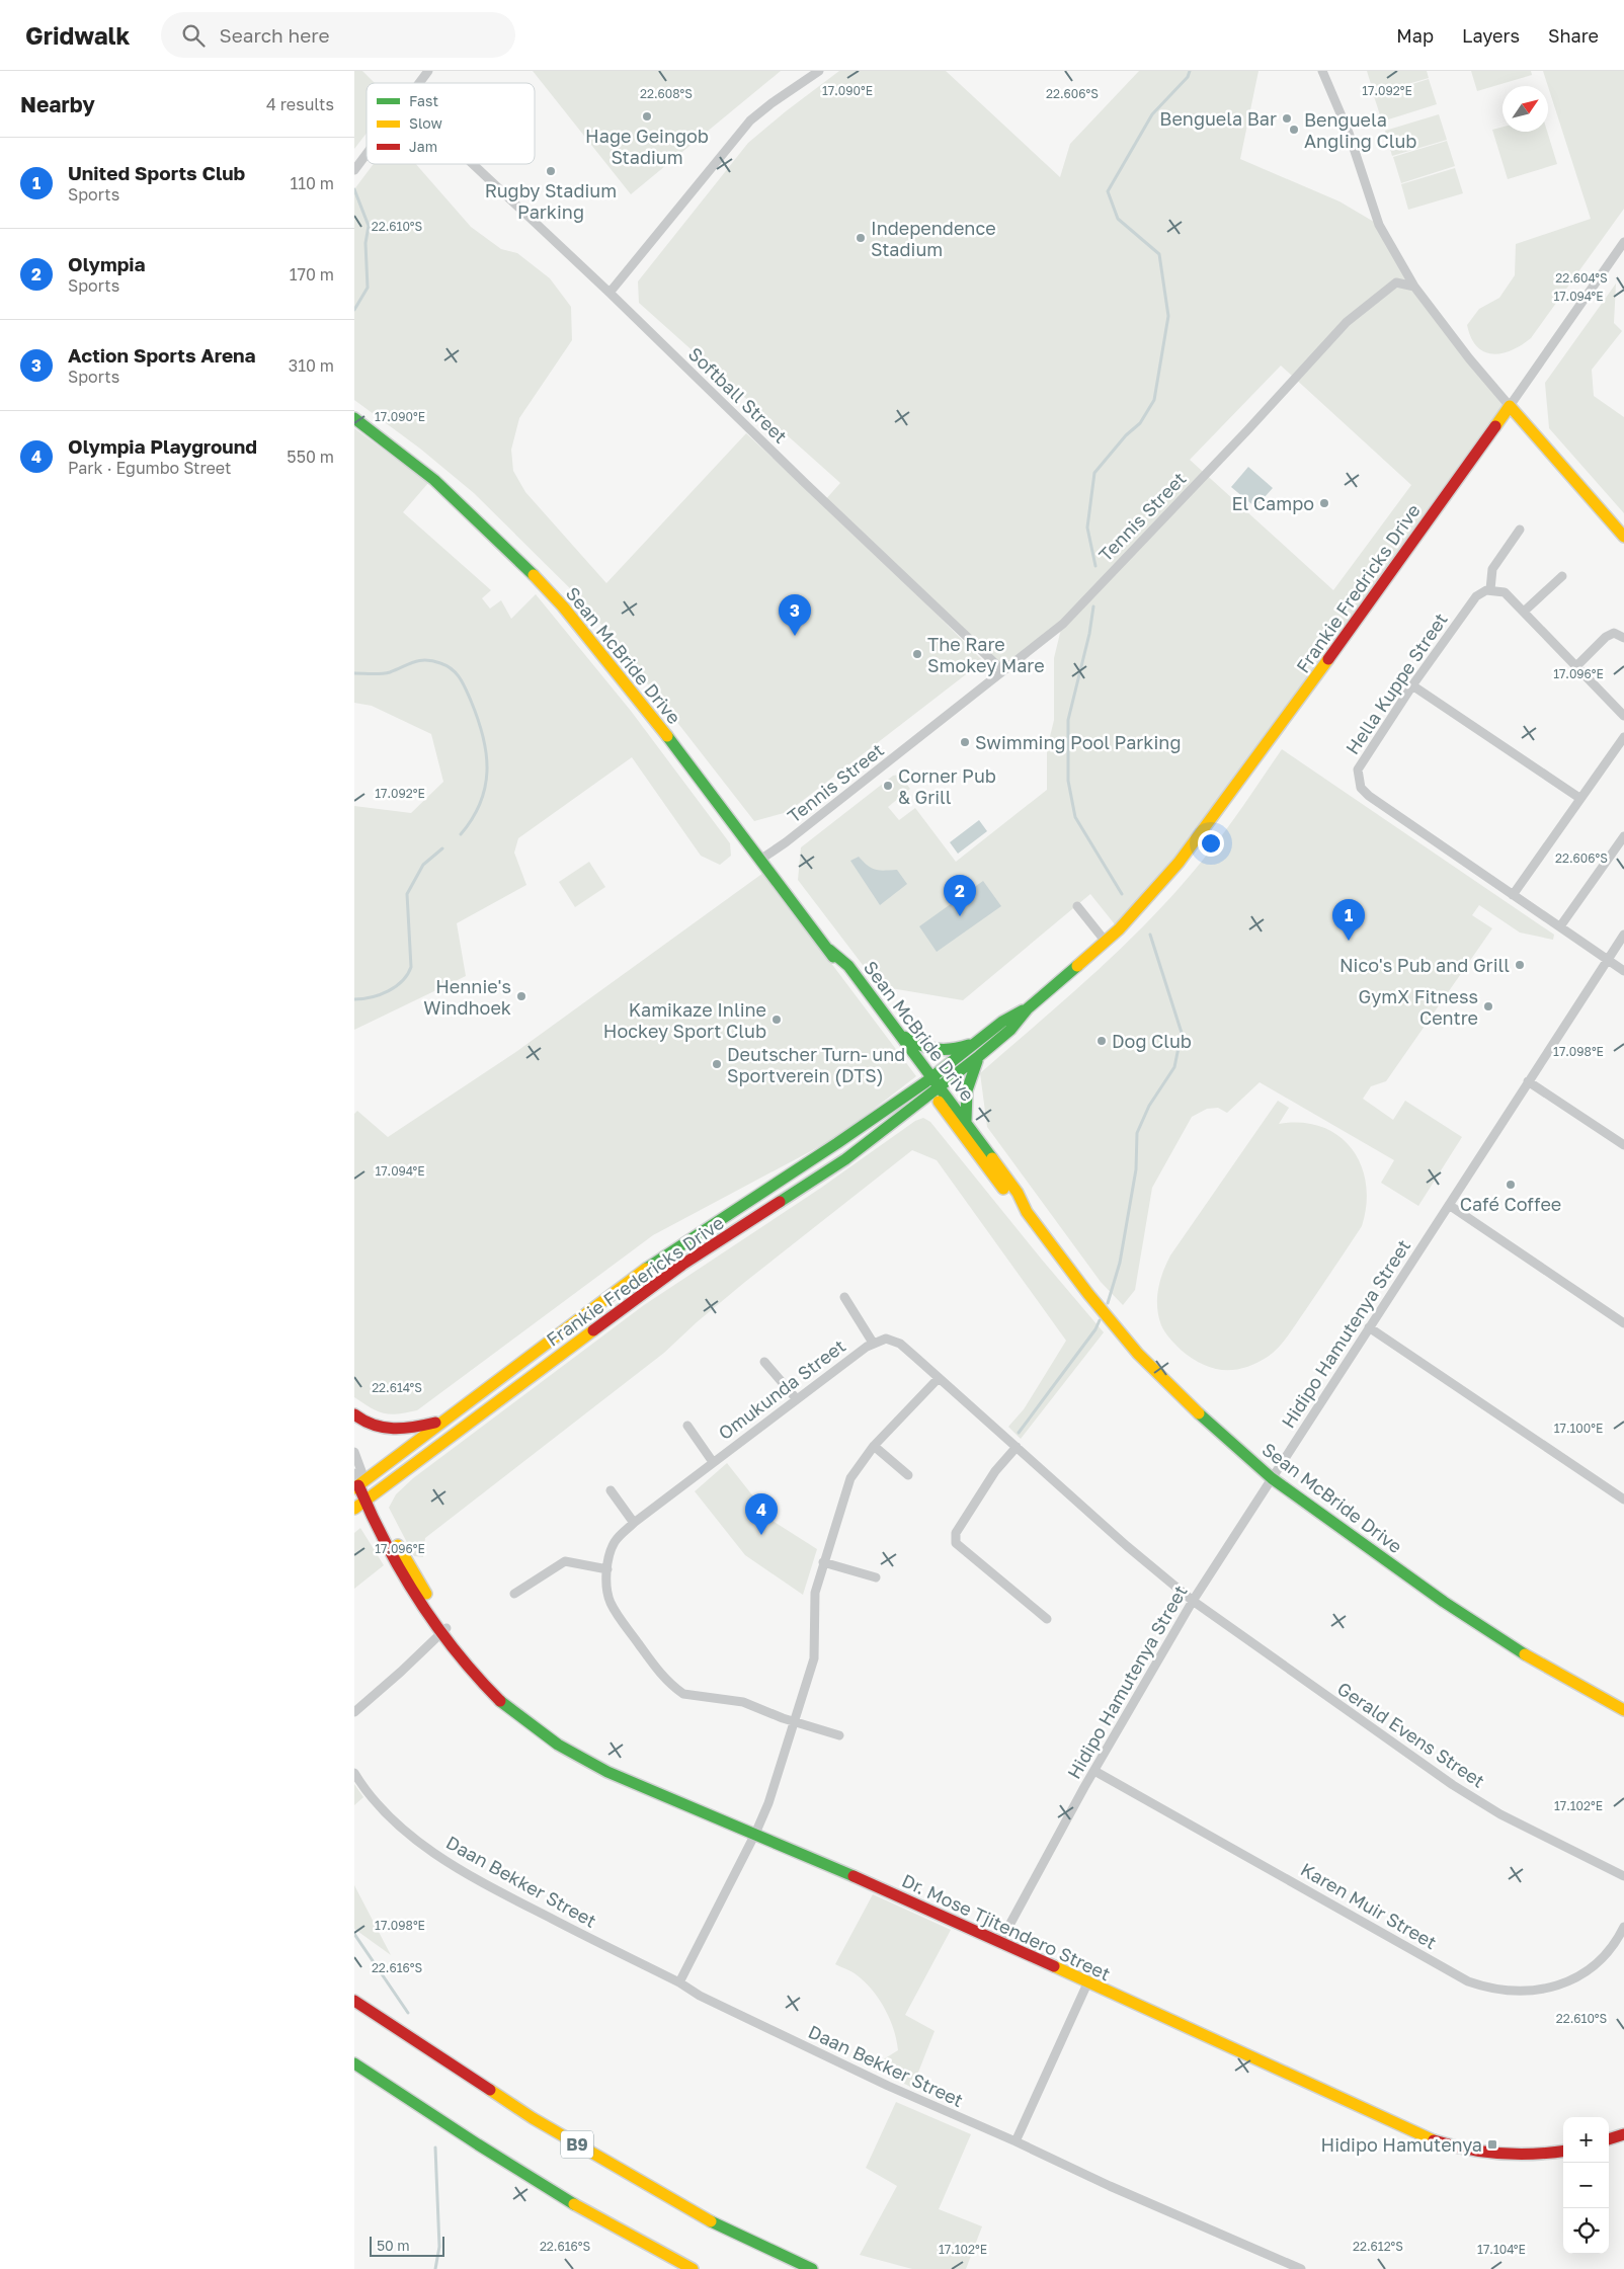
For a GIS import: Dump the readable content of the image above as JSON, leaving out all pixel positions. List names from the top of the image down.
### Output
{
  "streets": {
    "main road": [
      "Frankie Fredricks Drive",
      "Sean McBride Drive",
      "Frankie Fredericks Drive",
      "Dr. Mose Tjitendero Street",
      "B9"
    ],
    "street": [
      "Softball Street",
      "Tennis Street",
      "Hella Kuppe Street",
      "Hidipo Hamutenya Street",
      "Omukunda Street",
      "Gerald Evens Street",
      "Daan Bekker Street",
      "Karen Muir Street"
    ]
  },
  "crossings": [
    ["Softball Street", "Tennis Street"],
    ["Tennis Street", "Sean McBride Drive"],
    ["Frankie Fredricks Drive", "Sean McBride Drive"],
    ["Frankie Fredricks Drive", "Frankie Fredericks Drive"],
    ["Sean McBride Drive", "Frankie Fredericks Drive"],
    ["Sean McBride Drive", "Hidipo Hamutenya Street"],
    ["Hella Kuppe Street", "Hidipo Hamutenya Street"],
    ["Frankie Fredericks Drive", "Dr. Mose Tjitendero Street"],
    ["Hidipo Hamutenya Street", "Omukunda Street"],
    ["Hidipo Hamutenya Street", "Gerald Evens Street"],
    ["Hidipo Hamutenya Street", "Karen Muir Street"],
    ["Hidipo Hamutenya Street", "Dr. Mose Tjitendero Street"],
    ["Omukunda Street", "Gerald Evens Street"]
  ],
  "places": {
    "other": [
      "Hage Geingob Stadium",
      "Benguela Bar",
      "Benguela Angling Club",
      "Rugby Stadium Parking",
      "Independence Stadium",
      "El Campo",
      "The Rare Smokey Mare",
      "Swimming Pool Parking",
      "Corner Pub & Grill",
      "Nico's Pub and Grill",
      "Hennie's Windhoek",
      "GymX Fitness Centre",
      "Kamikaze Inline Hockey Sport Club",
      "Dog Club",
      "Deutscher Turn- und Sportverein (DTS)",
      "Café Coffee"
    ],
    "transit": ["Hidipo Hamutenya"]
  },
  "legend": ["Fast", "Slow", "Jam"],
  "scale_bar": "50 m",
  "north": "top right",
  "page": {
    "header": "Gridwalk",
    "search": "Search here",
    "nav": ["Map", "Layers", "Share"],
    "heading": ["Nearby", "4 results"],
    "list": [
      {
        "mark": "1",
        "name": "United Sports Club",
        "note": "Sports",
        "value": "110 m"
      },
      {
        "mark": "2",
        "name": "Olympia",
        "note": "Sports",
        "value": "170 m"
      },
      {
        "mark": "3",
        "name": "Action Sports Arena",
        "note": "Sports",
        "value": "310 m"
      },
      {
        "mark": "4",
        "name": "Olympia Playground",
        "note": "Park · Egumbo Street",
        "value": "550 m"
      }
    ],
    "pins": [
      "3",
      "2",
      "1",
      "4"
    ],
    "map_buttons": ["+", "−"],
    "scale": "50 m"
  },
  "coordinates": [
    "17.090°E",
    "17.092°E",
    "22.608°S",
    "22.606°S",
    "22.610°S",
    "22.604°S",
    "17.094°E",
    "17.096°E",
    "17.098°E",
    "22.614°S",
    "17.100°E",
    "17.102°E",
    "22.616°S",
    "22.612°S",
    "17.104°E"
  ]
}
